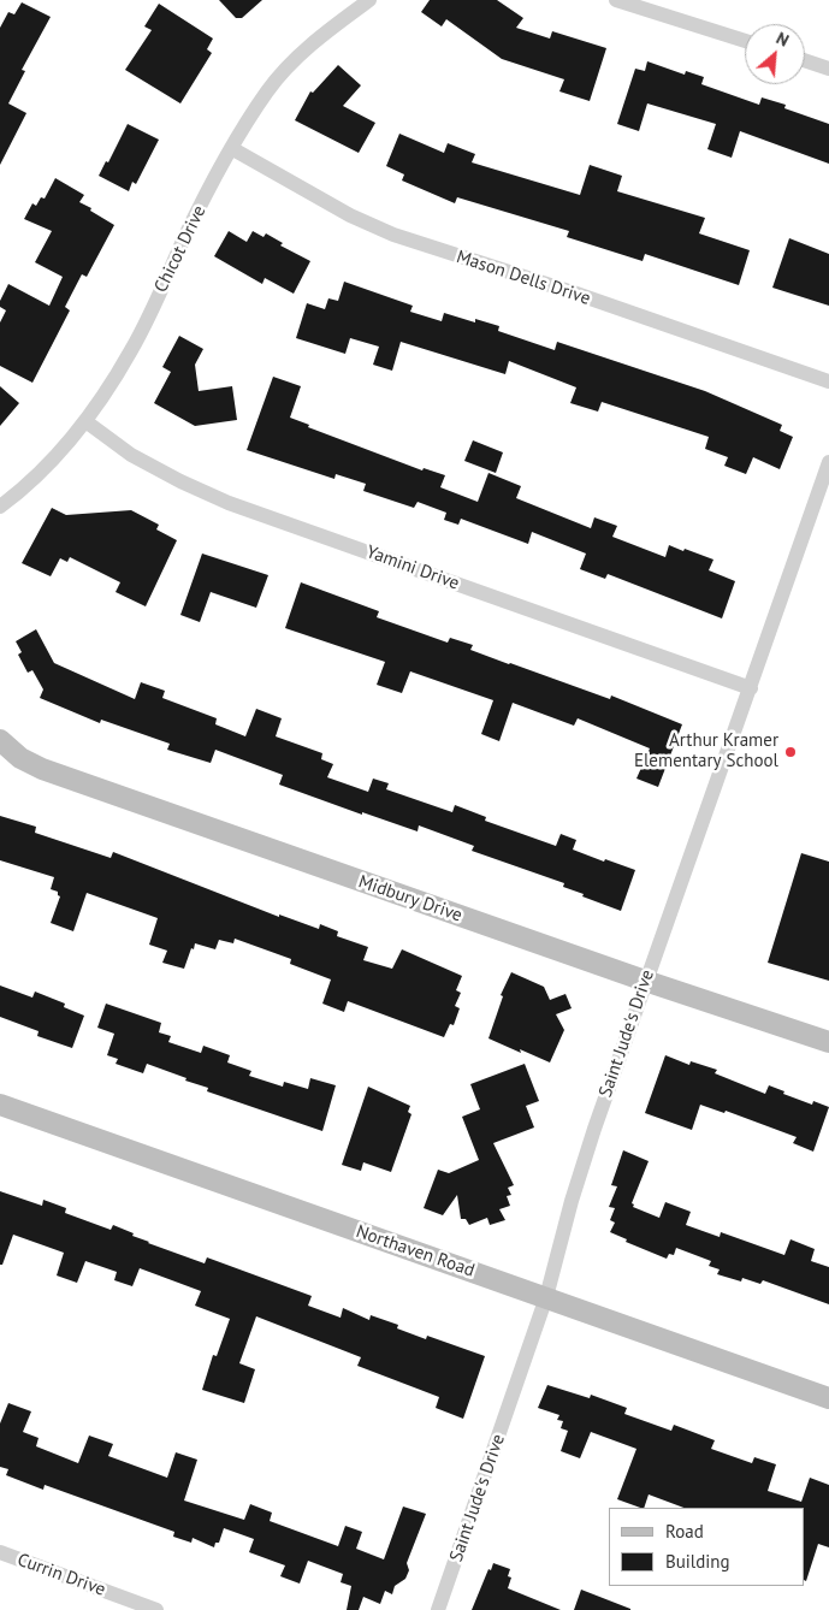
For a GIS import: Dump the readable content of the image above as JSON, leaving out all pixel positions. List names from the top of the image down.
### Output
{
  "streets": {
    "street": [
      "Chicot Drive",
      "Mason Dells Drive",
      "Yamini Drive",
      "Midbury Drive",
      "Saint Jude's Drive",
      "Northaven Road",
      "Currin Drive"
    ]
  },
  "crossings": [
    ["Chicot Drive", "Mason Dells Drive"],
    ["Chicot Drive", "Yamini Drive"],
    ["Yamini Drive", "Saint Jude's Drive"],
    ["Midbury Drive", "Saint Jude's Drive"],
    ["Saint Jude's Drive", "Northaven Road"]
  ],
  "places": ["Arthur Kramer Elementary School"],
  "legend": ["Road", "Building"],
  "north": "top right"
}
